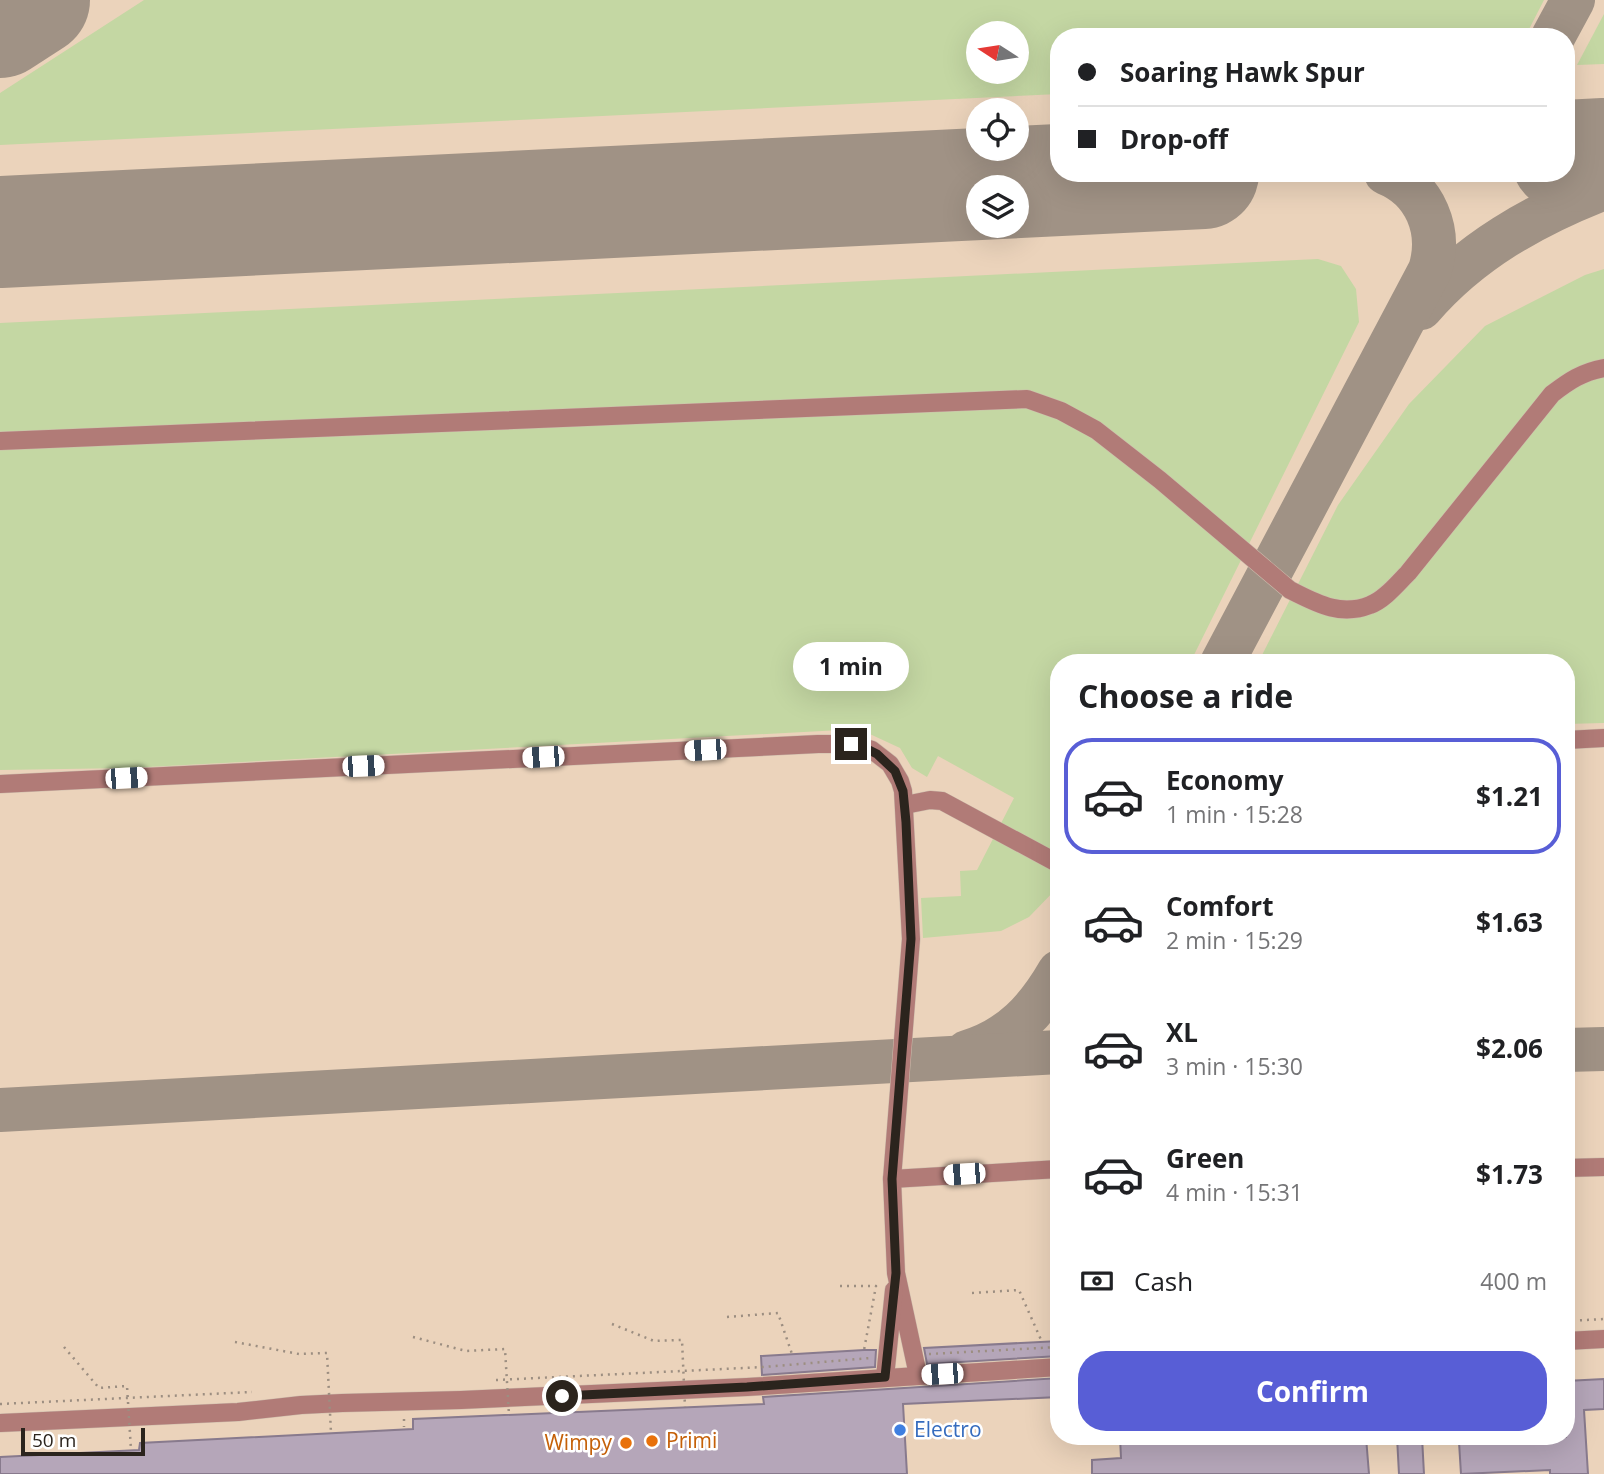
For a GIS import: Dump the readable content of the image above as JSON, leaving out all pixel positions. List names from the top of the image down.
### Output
{
  "places": ["Electro", "Primi", "Wimpy"],
  "scale_bar": "50 m",
  "north": "left",
  "page": {
    "banner": ["Soaring Hawk Spur", "Drop-off"],
    "bubble": "1 min",
    "heading": "Choose a ride",
    "list": [
      {
        "name": "Economy",
        "note": "1 min · 15:28",
        "value": "$1.21"
      },
      {
        "name": "Comfort",
        "note": "2 min · 15:29",
        "value": "$1.63"
      },
      {
        "name": "XL",
        "note": "3 min · 15:30",
        "value": "$2.06"
      },
      {
        "name": "Green",
        "note": "4 min · 15:31",
        "value": "$1.73"
      }
    ],
    "pay": ["Cash", "400 m"],
    "buttons": "Confirm",
    "scale": "50 m"
  }
}
